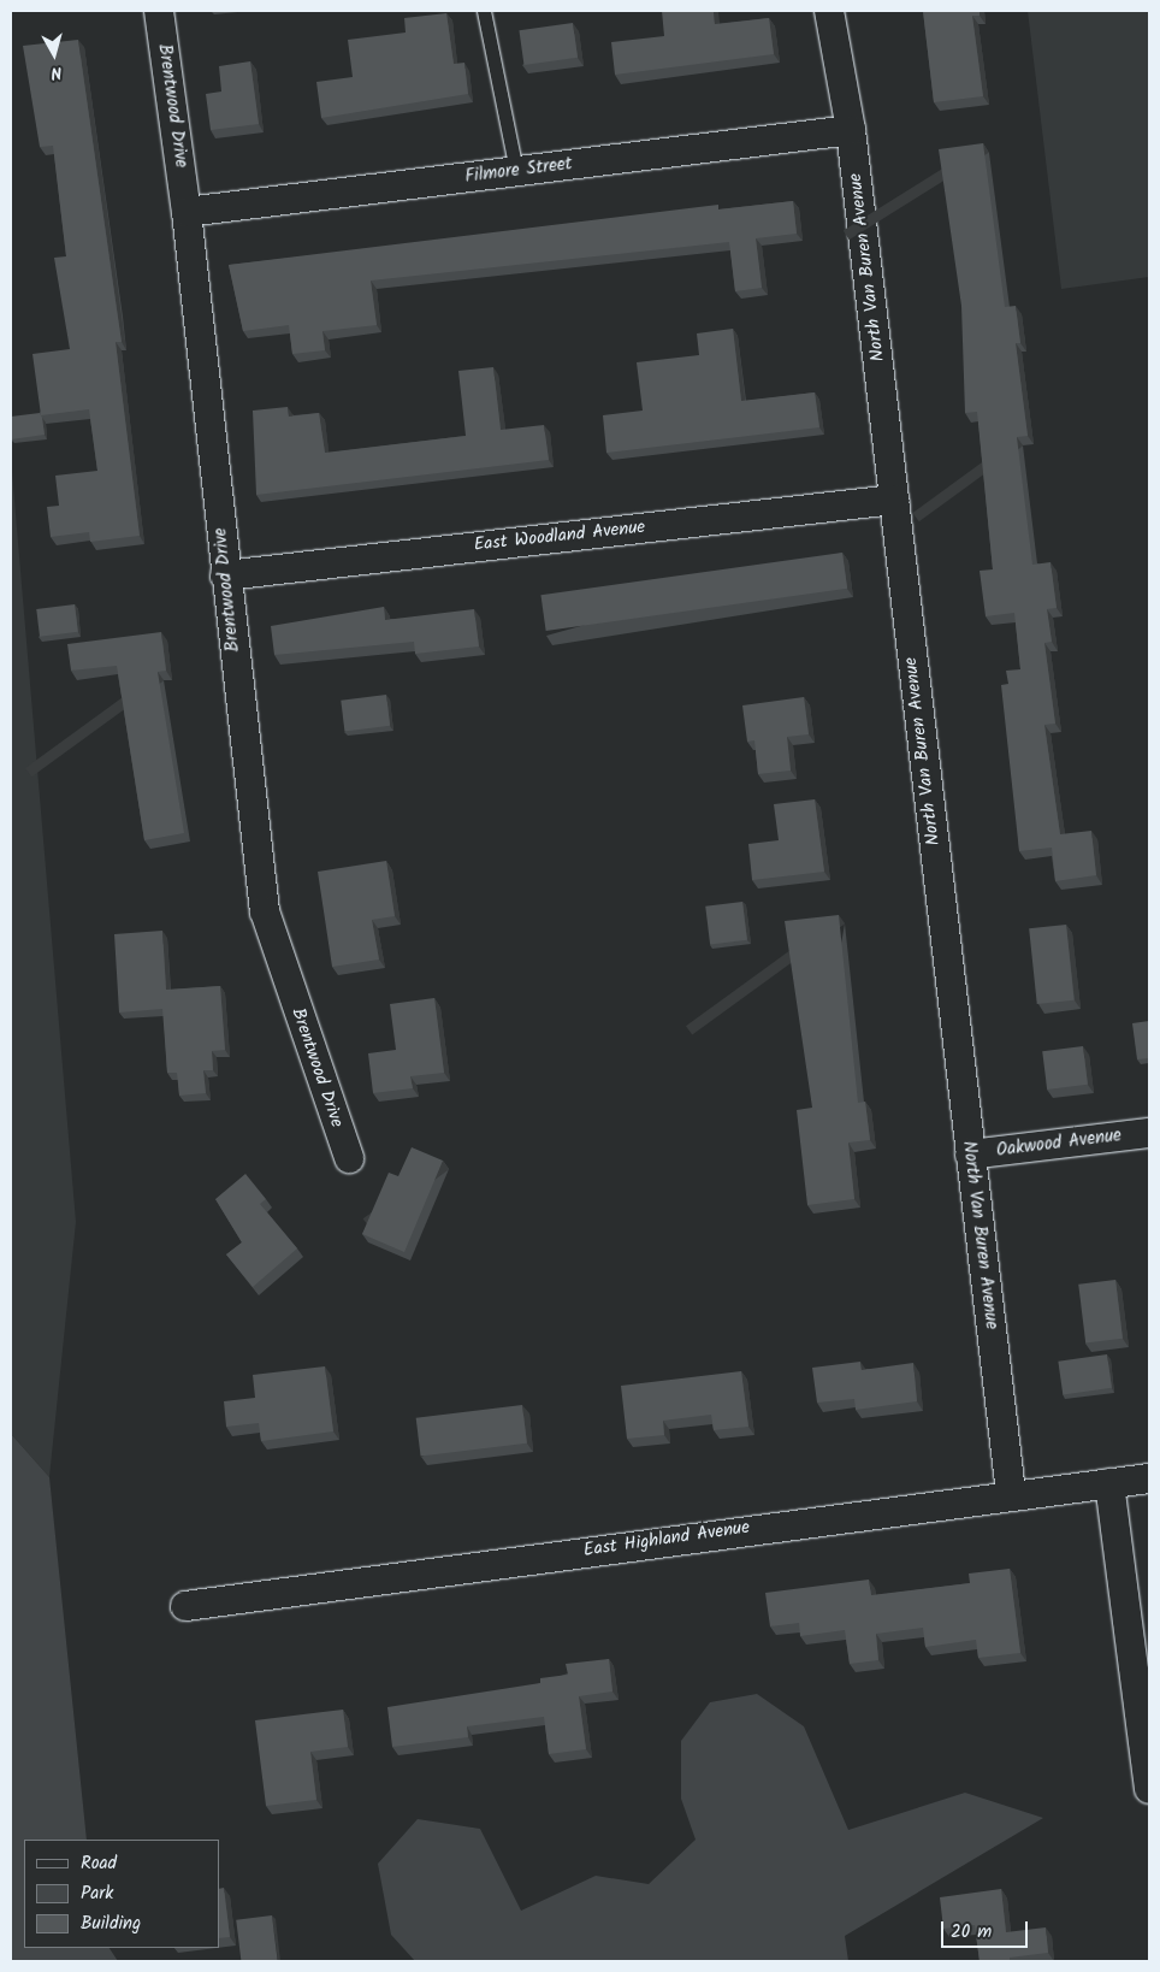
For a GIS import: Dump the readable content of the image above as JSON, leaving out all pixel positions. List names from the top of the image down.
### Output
{
  "streets": {
    "street": [
      "Brentwood Drive",
      "Filmore Street",
      "North Van Buren Avenue",
      "East Woodland Avenue",
      "Oakwood Avenue",
      "East Highland Avenue"
    ]
  },
  "crossings": [
    ["Brentwood Drive", "Filmore Street"],
    ["Brentwood Drive", "East Woodland Avenue"],
    ["Filmore Street", "North Van Buren Avenue"],
    ["North Van Buren Avenue", "East Woodland Avenue"],
    ["North Van Buren Avenue", "Oakwood Avenue"],
    ["North Van Buren Avenue", "East Highland Avenue"]
  ],
  "legend": ["Road", "Park", "Building"],
  "scale_bar": "20 m",
  "north": "bottom"
}
